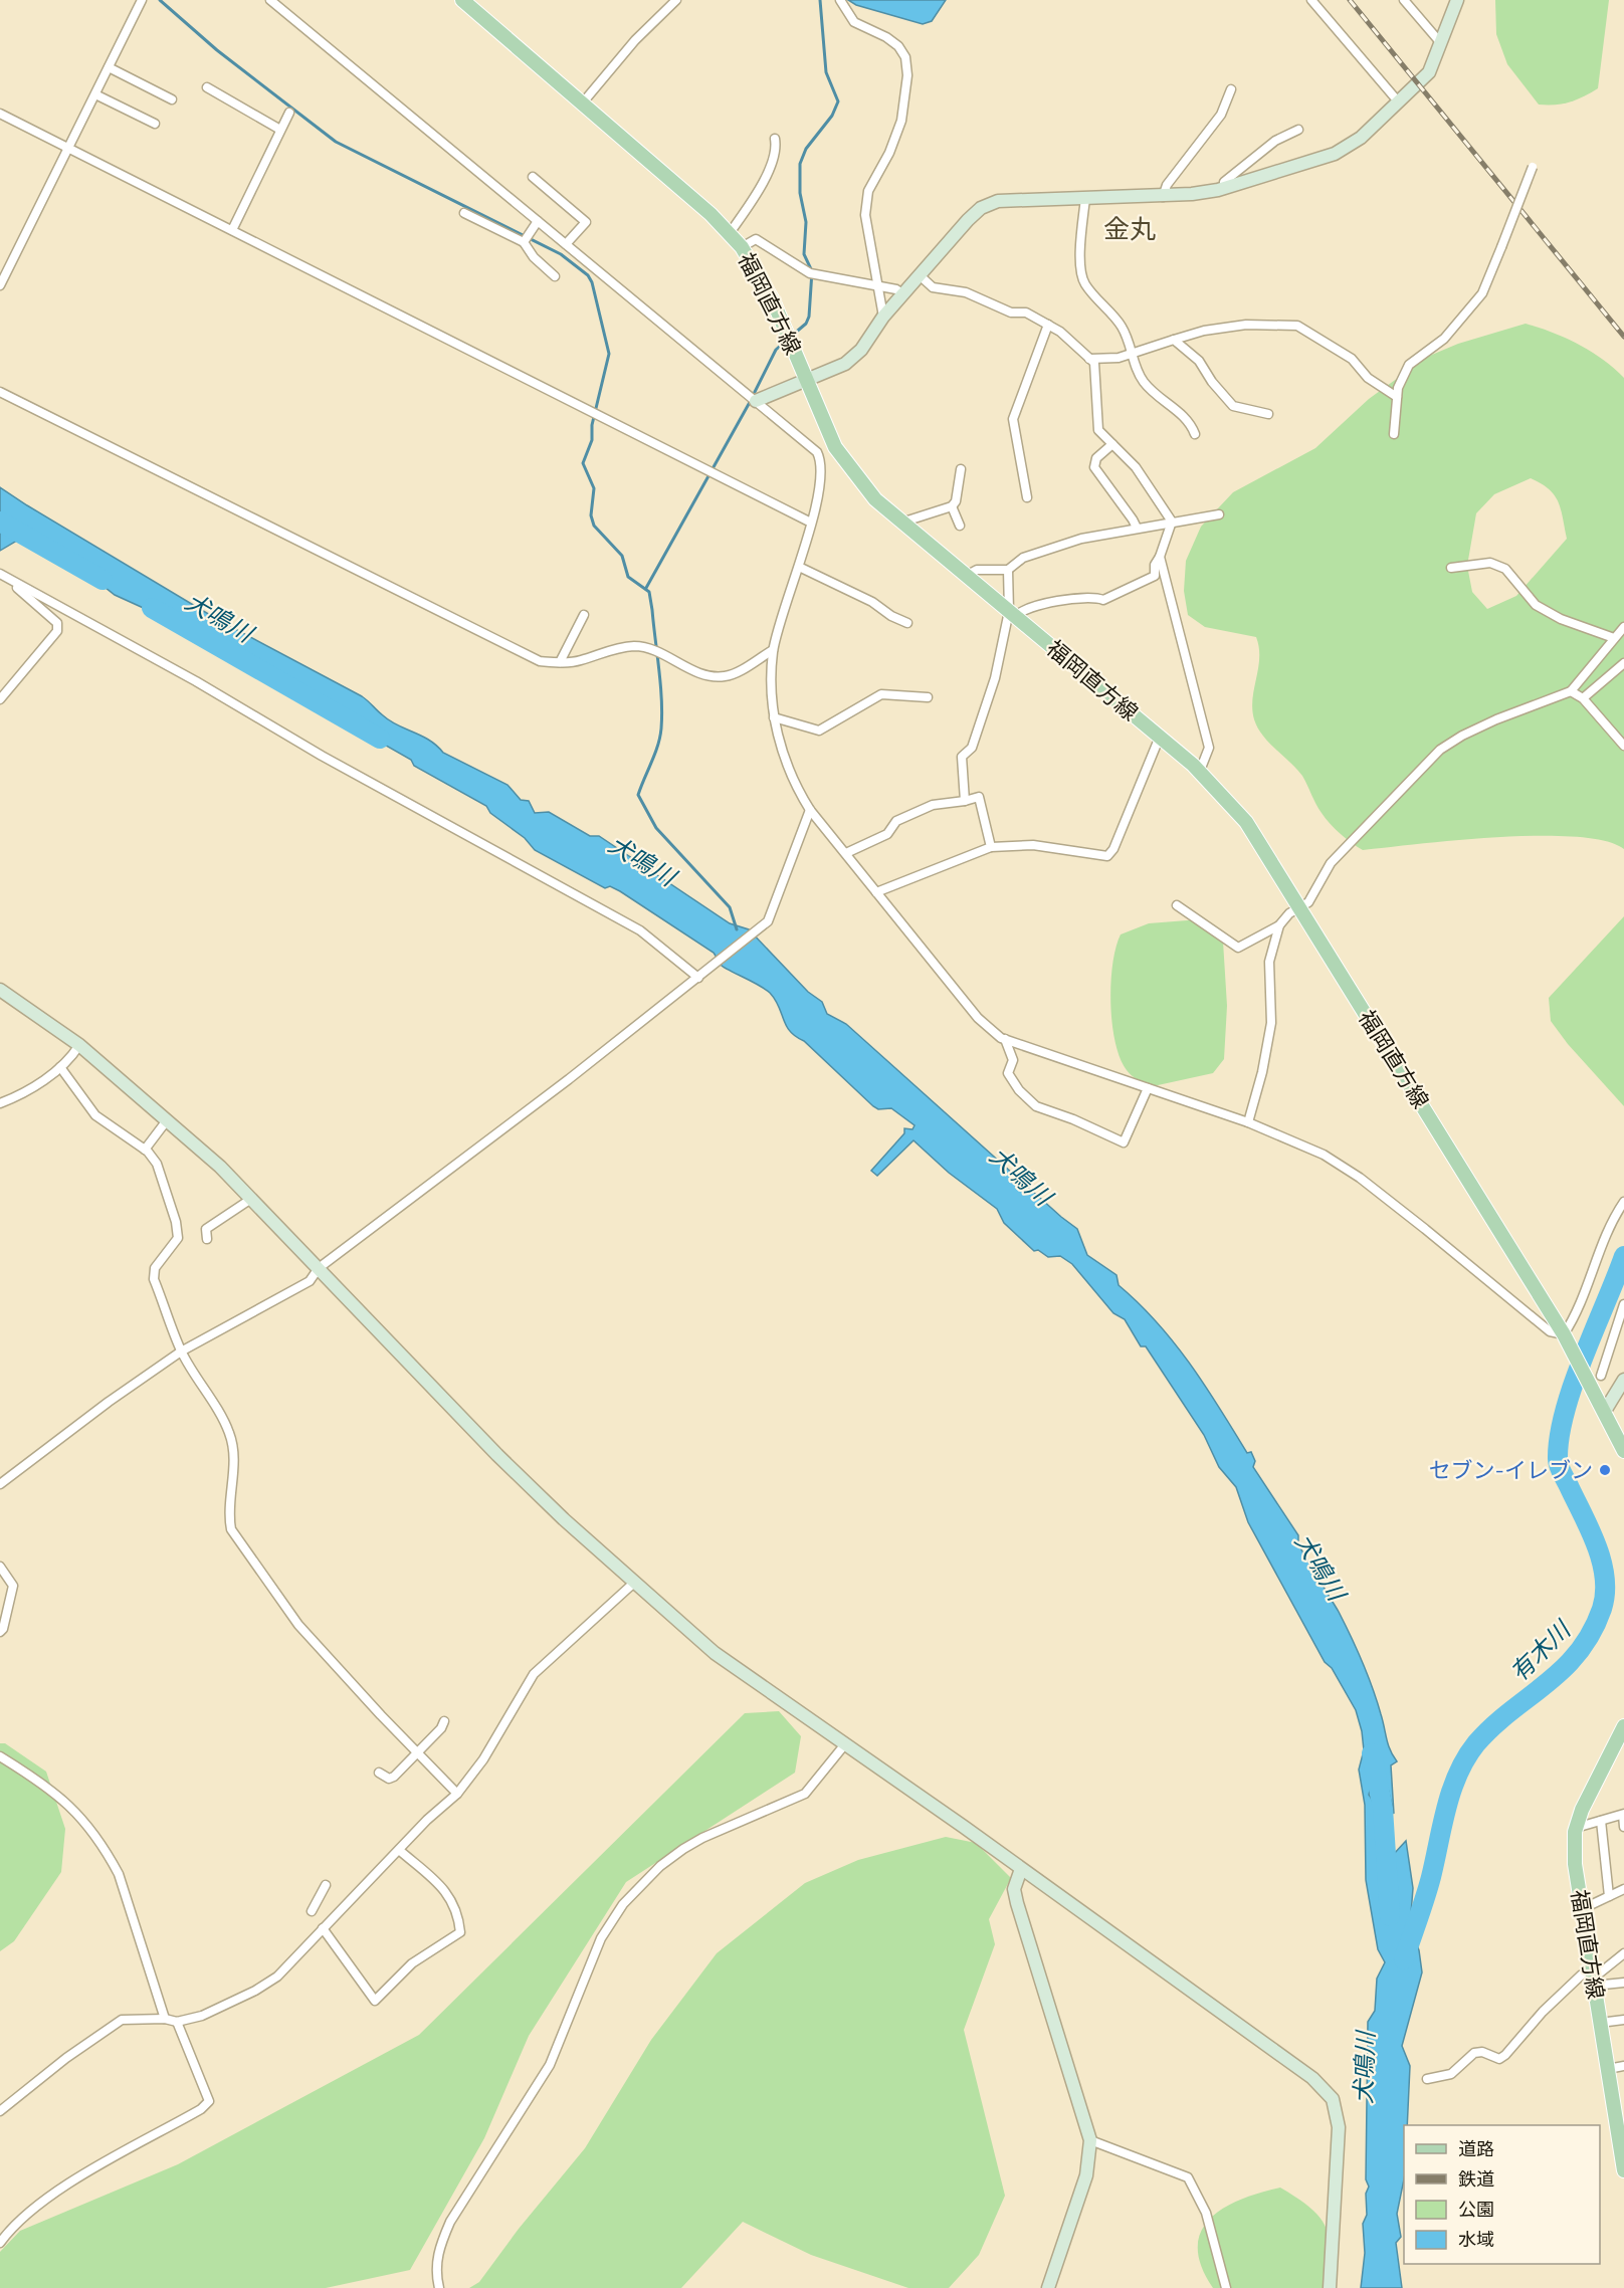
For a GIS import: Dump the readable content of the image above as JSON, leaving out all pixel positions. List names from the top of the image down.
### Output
{
  "streets": {
    "main road": ["福岡直方線"]
  },
  "districts": ["金丸"],
  "water": ["犬鳴川", "有木川"],
  "places": ["セブン-イレブン"],
  "legend": [
    "道路",
    "鉄道",
    "公園",
    "水域"
  ]
}
